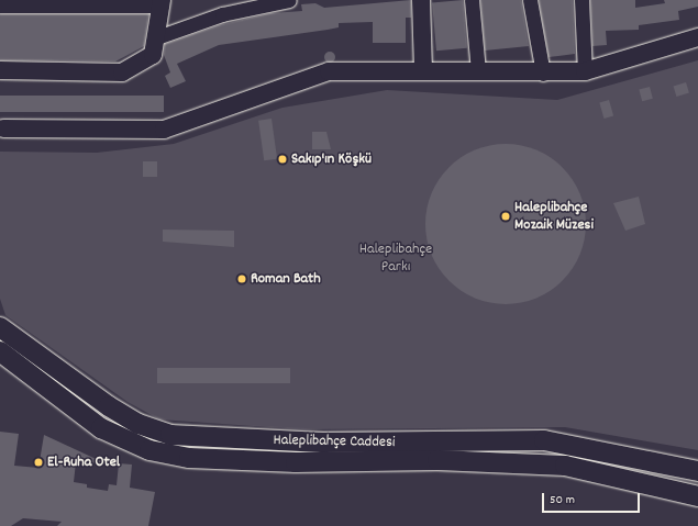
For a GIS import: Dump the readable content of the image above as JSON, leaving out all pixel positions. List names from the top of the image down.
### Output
{
  "streets": {
    "main road": ["Haleplibahçe Caddesi"]
  },
  "parks": ["Haleplibahçe Parkı"],
  "places": [
    "Sakıp'ın Köşkü",
    "Haleplibahçe Mozaik Müzesi",
    "Roman Bath",
    "El-Ruha Otel"
  ],
  "scale_bar": "50 m"
}
